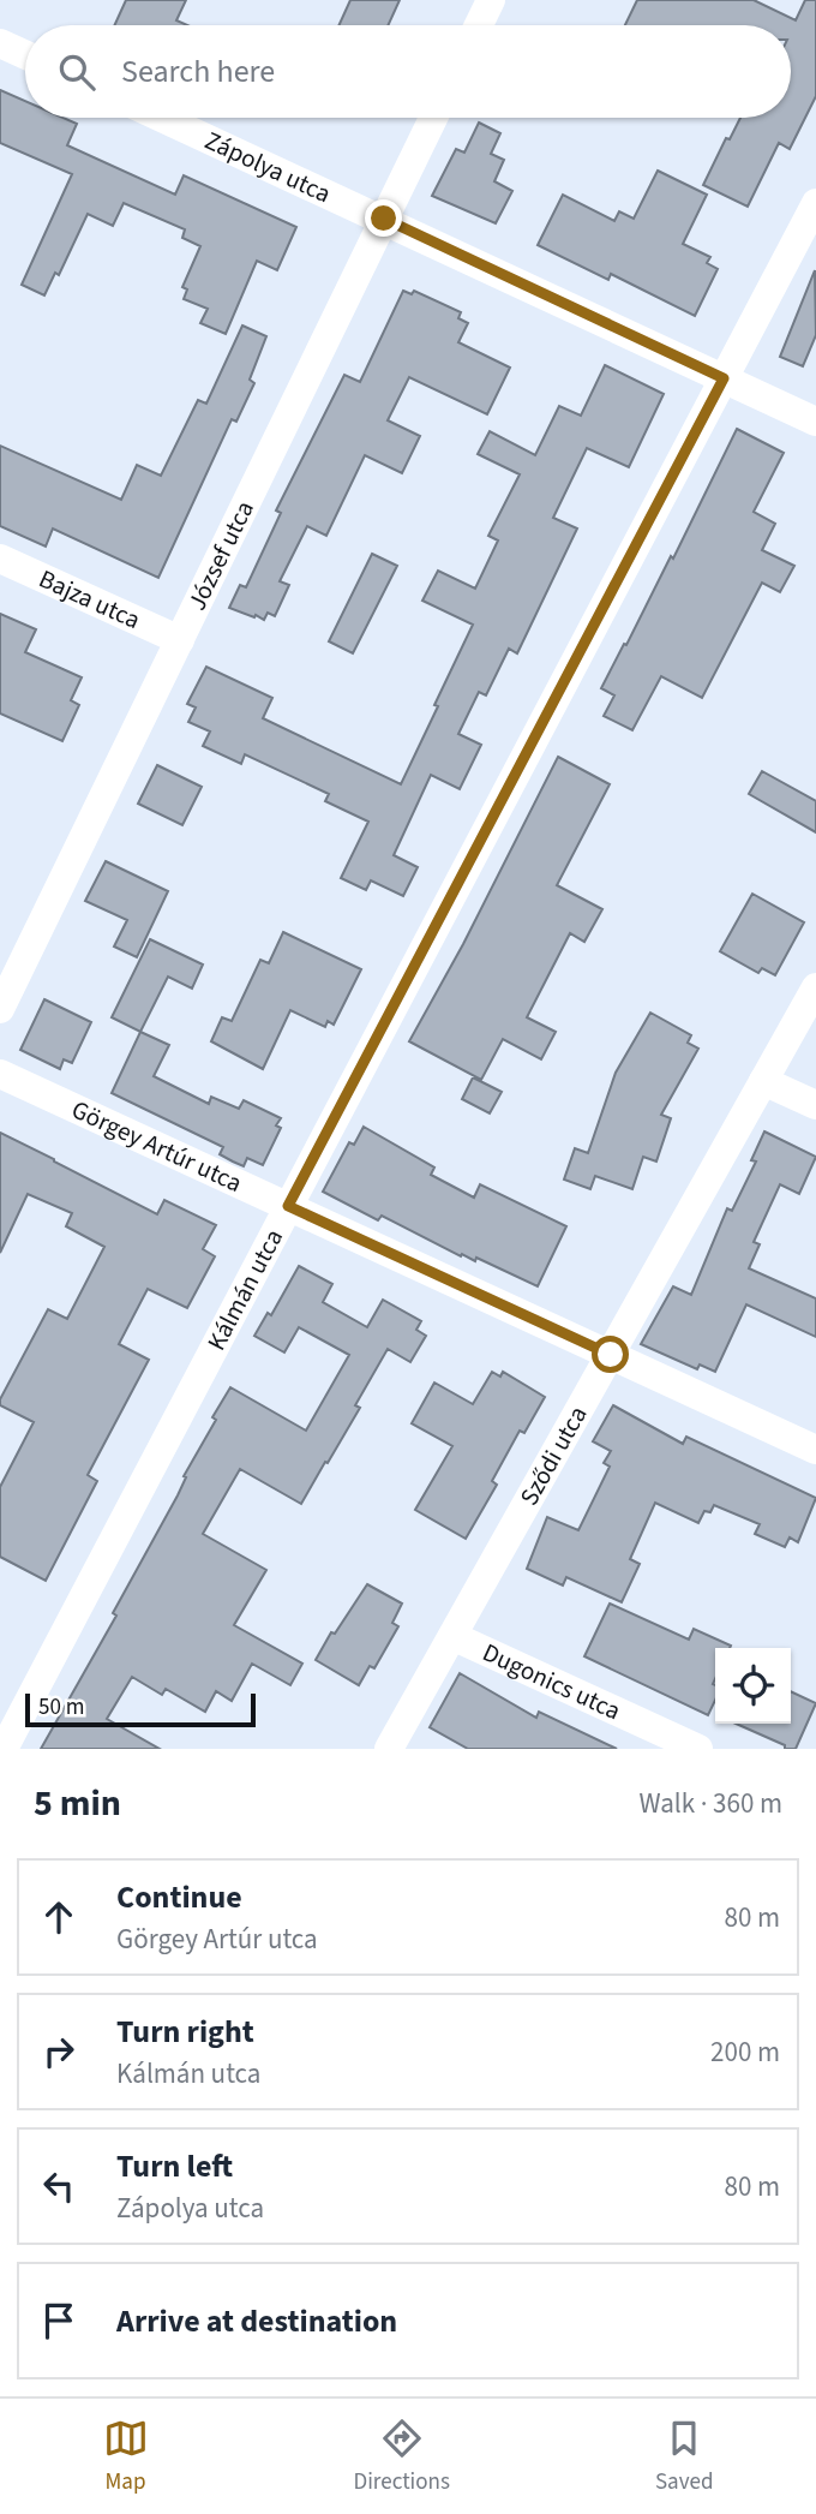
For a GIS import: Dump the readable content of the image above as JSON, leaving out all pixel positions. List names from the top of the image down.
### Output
{
  "streets": {
    "street": [
      "Zápolya utca",
      "József utca",
      "Bajza utca",
      "Görgey Artúr utca",
      "Kálmán utca",
      "Sződi utca",
      "Dugonics utca"
    ]
  },
  "crossings": [
    ["Zápolya utca", "József utca"],
    ["Zápolya utca", "Kálmán utca"],
    ["József utca", "Bajza utca"],
    ["Görgey Artúr utca", "Kálmán utca"],
    ["Görgey Artúr utca", "Sződi utca"],
    ["Sződi utca", "Dugonics utca"]
  ],
  "scale_bar": "50 m",
  "page": {
    "search": "Search here",
    "scale": "50 m",
    "heading": ["5 min", "Walk · 360 m"],
    "list": [
      ["Continue", "Görgey Artúr utca", "80 m"],
      ["Turn right", "Kálmán utca", "200 m"],
      ["Turn left", "Zápolya utca", "80 m"],
      "Arrive at destination"
    ],
    "nav": ["Map", "Directions", "Saved"]
  }
}
